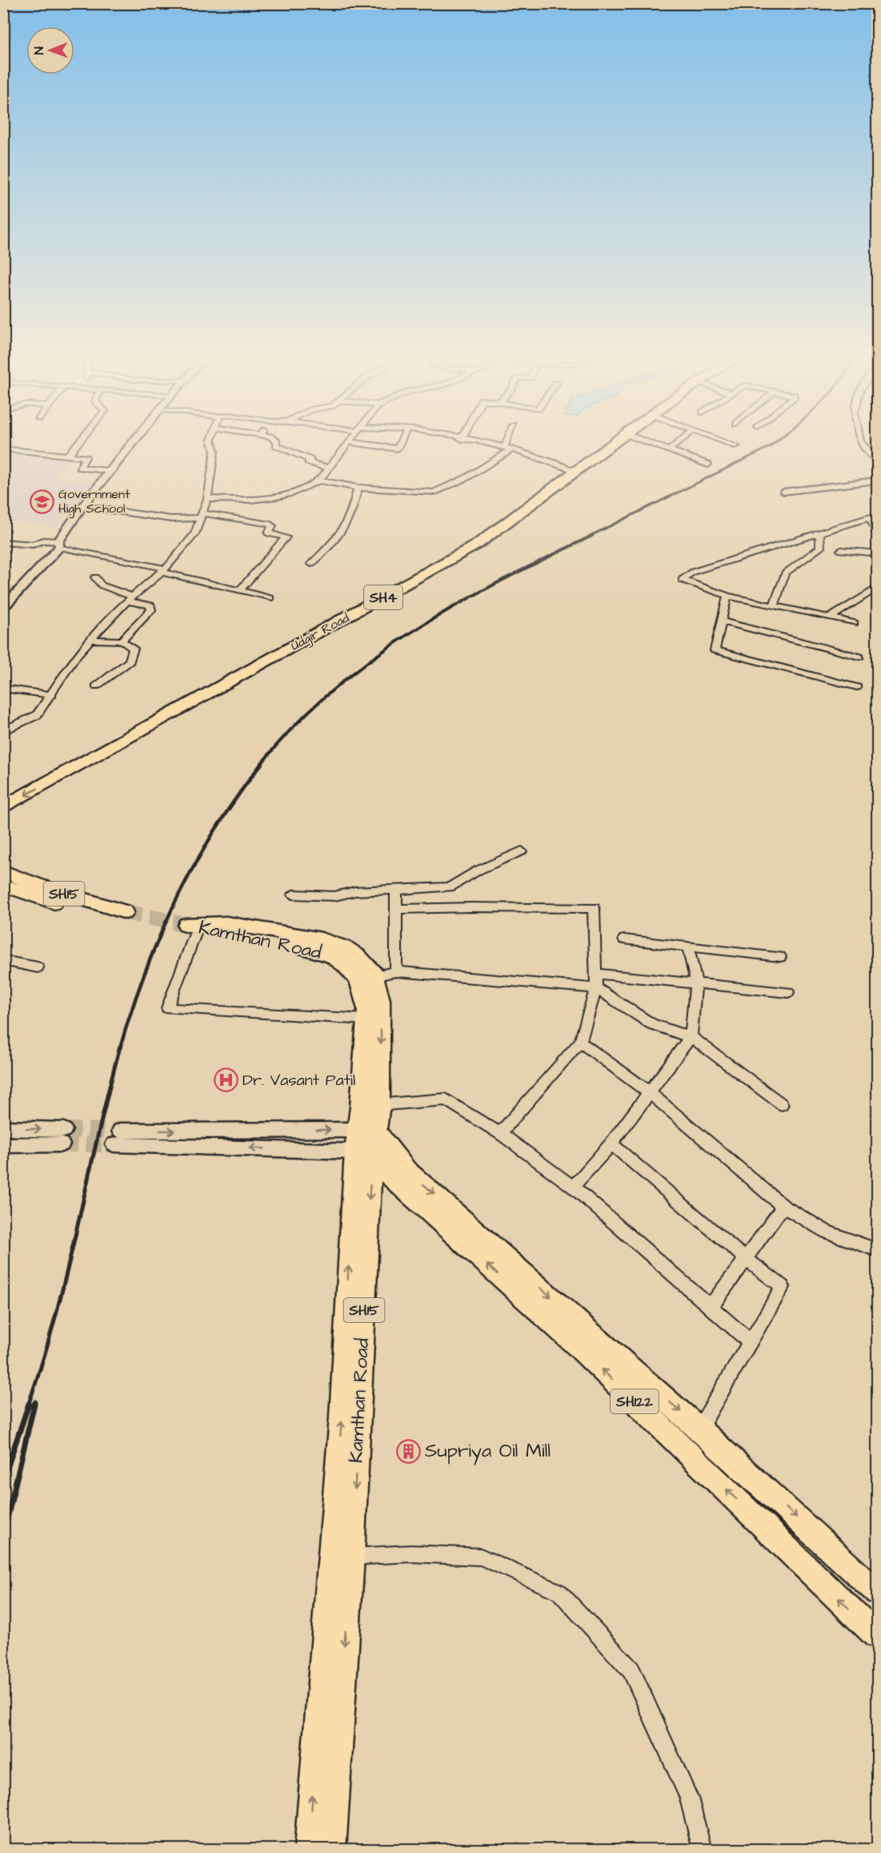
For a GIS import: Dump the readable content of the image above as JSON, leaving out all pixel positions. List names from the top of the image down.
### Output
{
  "streets": {
    "highway": ["SH4", "Udgir Road"],
    "main road": ["SH15", "Kamthan Road", "SH122"]
  },
  "crossings": [
    ["Kamthan Road", "SH122"]
  ],
  "places": {
    "school or university": ["Government High School"],
    "hospital": ["Dr. Vasant Patil"],
    "building": ["Supriya Oil Mill"]
  },
  "north": "left"
}
